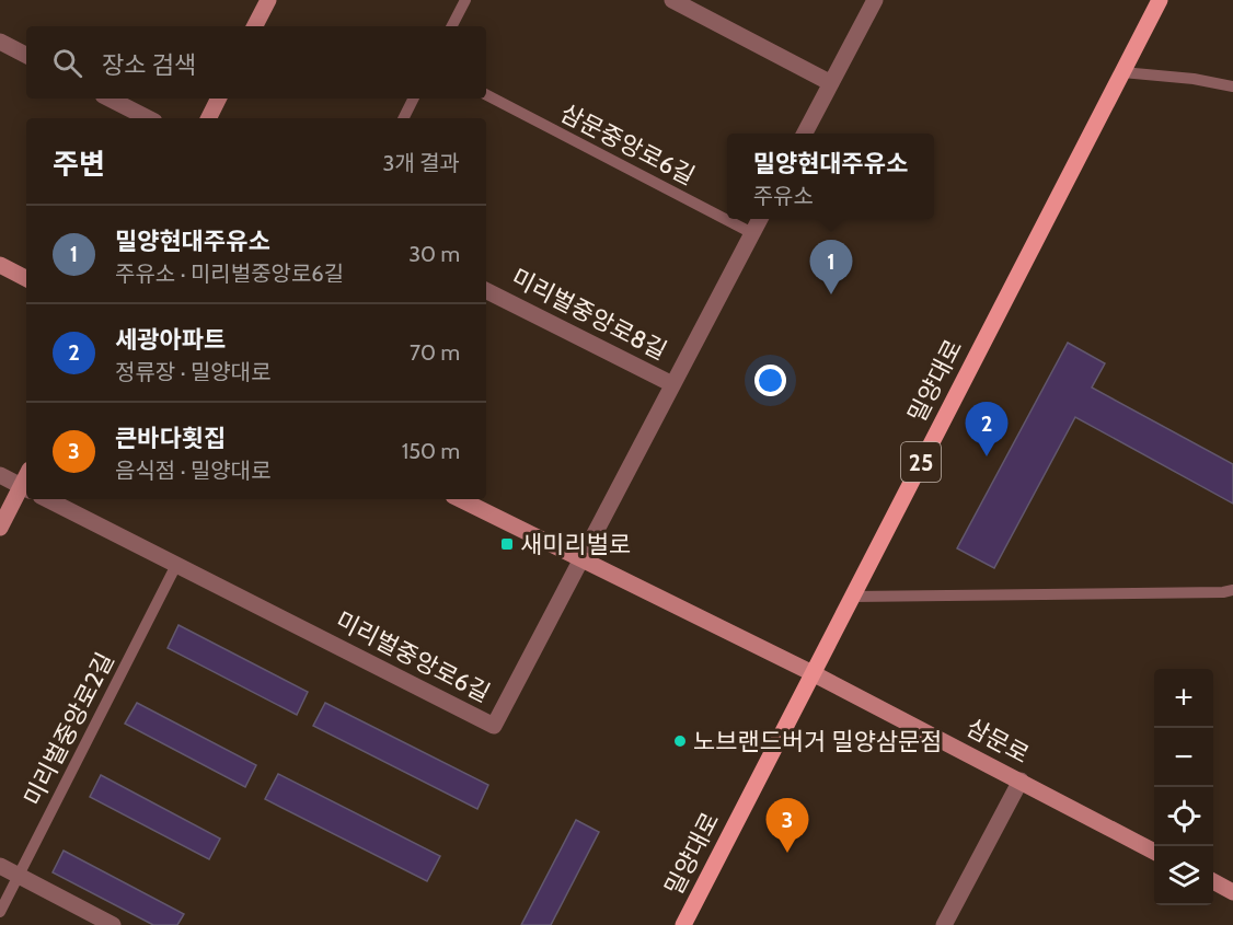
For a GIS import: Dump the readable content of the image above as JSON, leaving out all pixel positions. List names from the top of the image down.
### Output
{
  "streets": {
    "main road": ["밀양대로", "25"],
    "street": ["미리벌중앙로8길", "미리벌중앙로6길", "삼문로"],
    "lane": ["삼문중앙로6길", "미리벌중앙로2길"]
  },
  "crossings": [
    ["삼문중앙로6길", "미리벌중앙로6길"],
    ["미리벌중앙로8길", "미리벌중앙로6길"],
    ["밀양대로", "삼문로"],
    ["미리벌중앙로6길", "미리벌중앙로2길"]
  ],
  "places": {
    "transit": ["새미리벌로"],
    "other": ["노브랜드버거 밀양삼문점"]
  },
  "page": {
    "search": "장소 검색",
    "heading": ["주변", "3개 결과"],
    "popup": ["밀양현대주유소", "주유소"],
    "list": [
      {
        "mark": "1",
        "name": "밀양현대주유소",
        "note": "주유소 · 미리벌중앙로6길",
        "value": "30 m"
      },
      {
        "mark": "2",
        "name": "세광아파트",
        "note": "정류장 · 밀양대로",
        "value": "70 m"
      },
      {
        "mark": "3",
        "name": "큰바다횟집",
        "note": "음식점 · 밀양대로",
        "value": "150 m"
      }
    ],
    "pins": ["1", "2", "3"],
    "map_buttons": ["+", "−"]
  }
}
